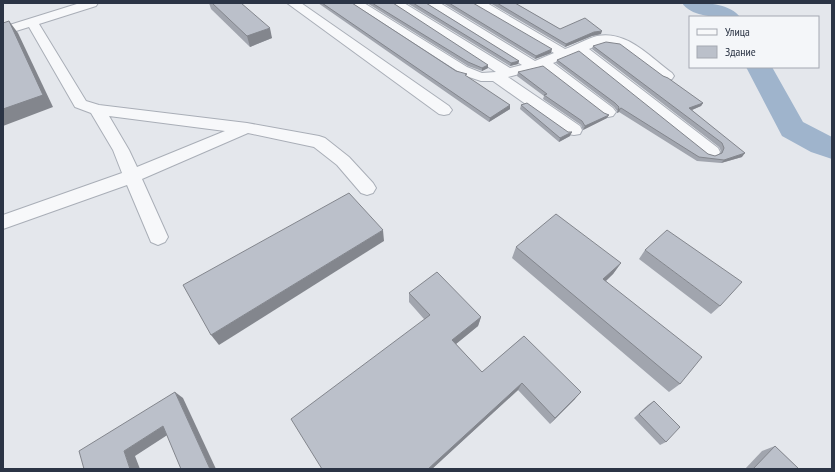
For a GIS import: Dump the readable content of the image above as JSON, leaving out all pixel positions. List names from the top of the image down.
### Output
{
  "legend": ["Улица", "Здание"]
}
